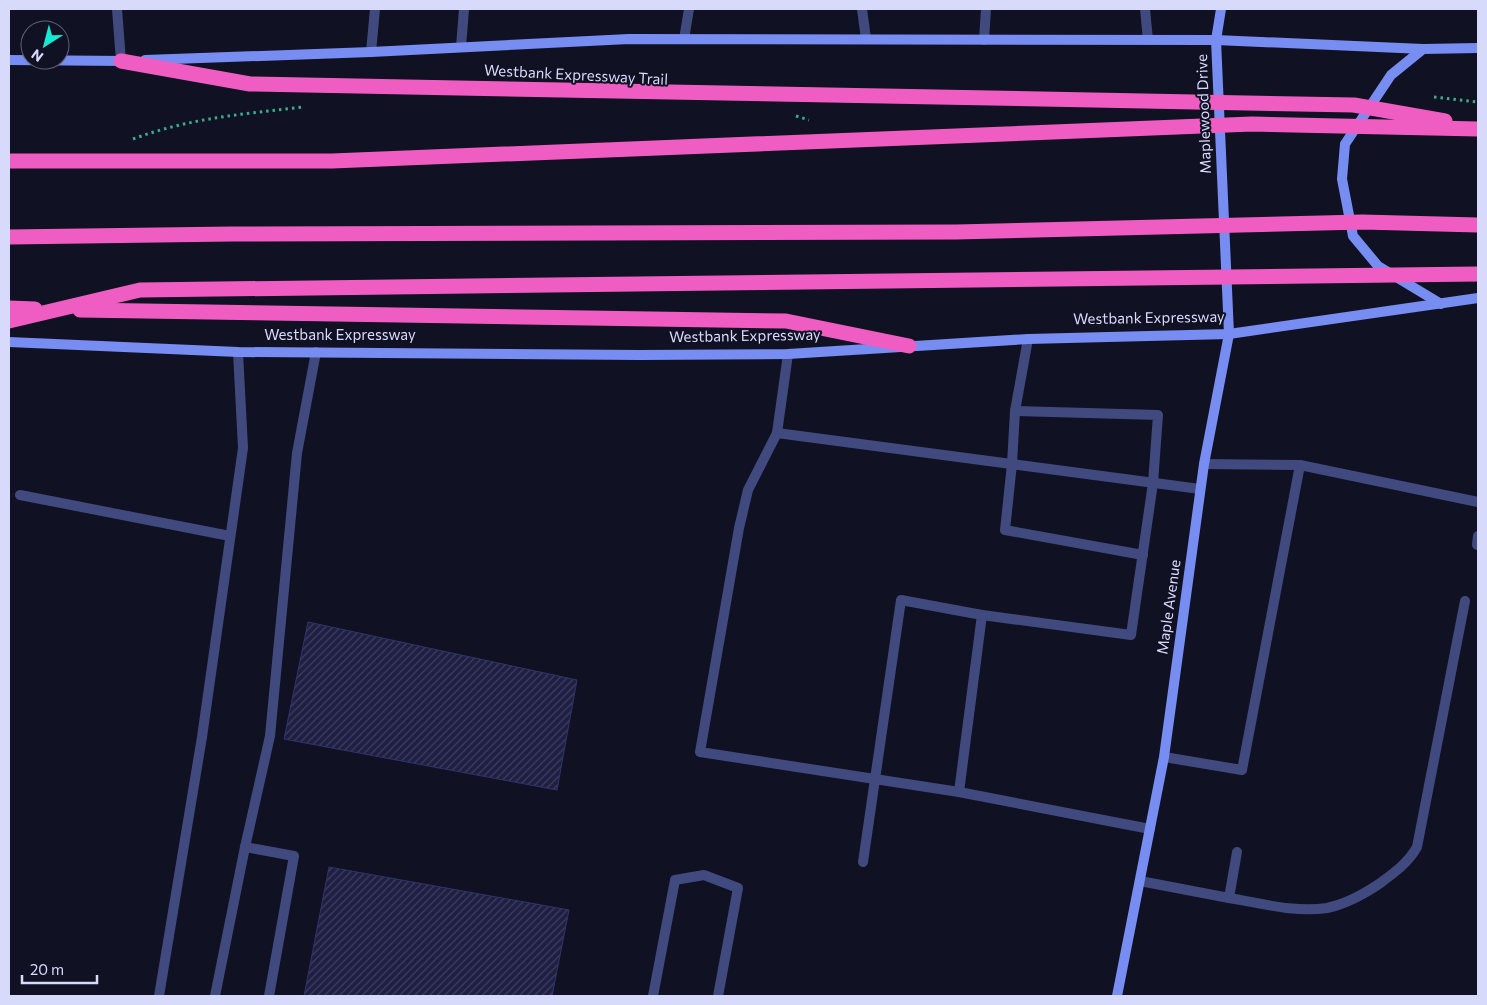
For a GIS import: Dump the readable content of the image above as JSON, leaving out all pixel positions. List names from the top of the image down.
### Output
{
  "streets": {
    "main road": ["Maplewood Drive", "Westbank Expressway", "Maple Avenue"]
  },
  "crossings": [
    ["Maplewood Drive", "Maple Avenue"],
    ["Westbank Expressway", "Maple Avenue"]
  ],
  "scale_bar": "20 m",
  "north": "bottom left"
}
